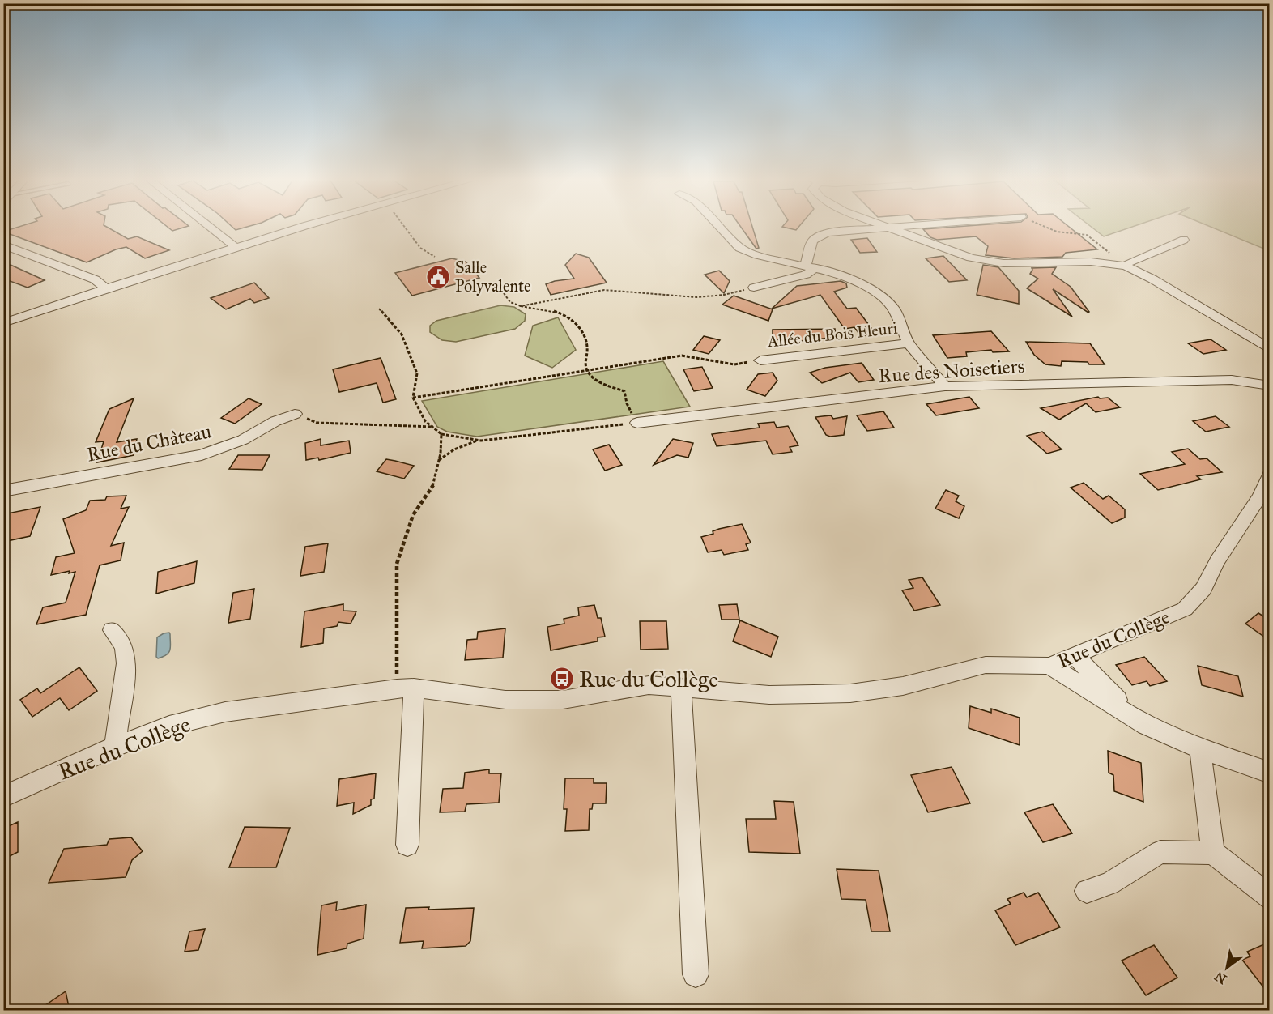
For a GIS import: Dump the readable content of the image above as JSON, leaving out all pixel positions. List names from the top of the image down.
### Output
{
  "streets": {
    "street": [
      "Allée du Bois Fleuri",
      "Rue des Noisetiers",
      "Rue du Château",
      "Rue du Collège"
    ]
  },
  "places": {
    "public building": ["Salle Polyvalente"],
    "bus stop": ["Rue du Collège"]
  },
  "north": "bottom left"
}
